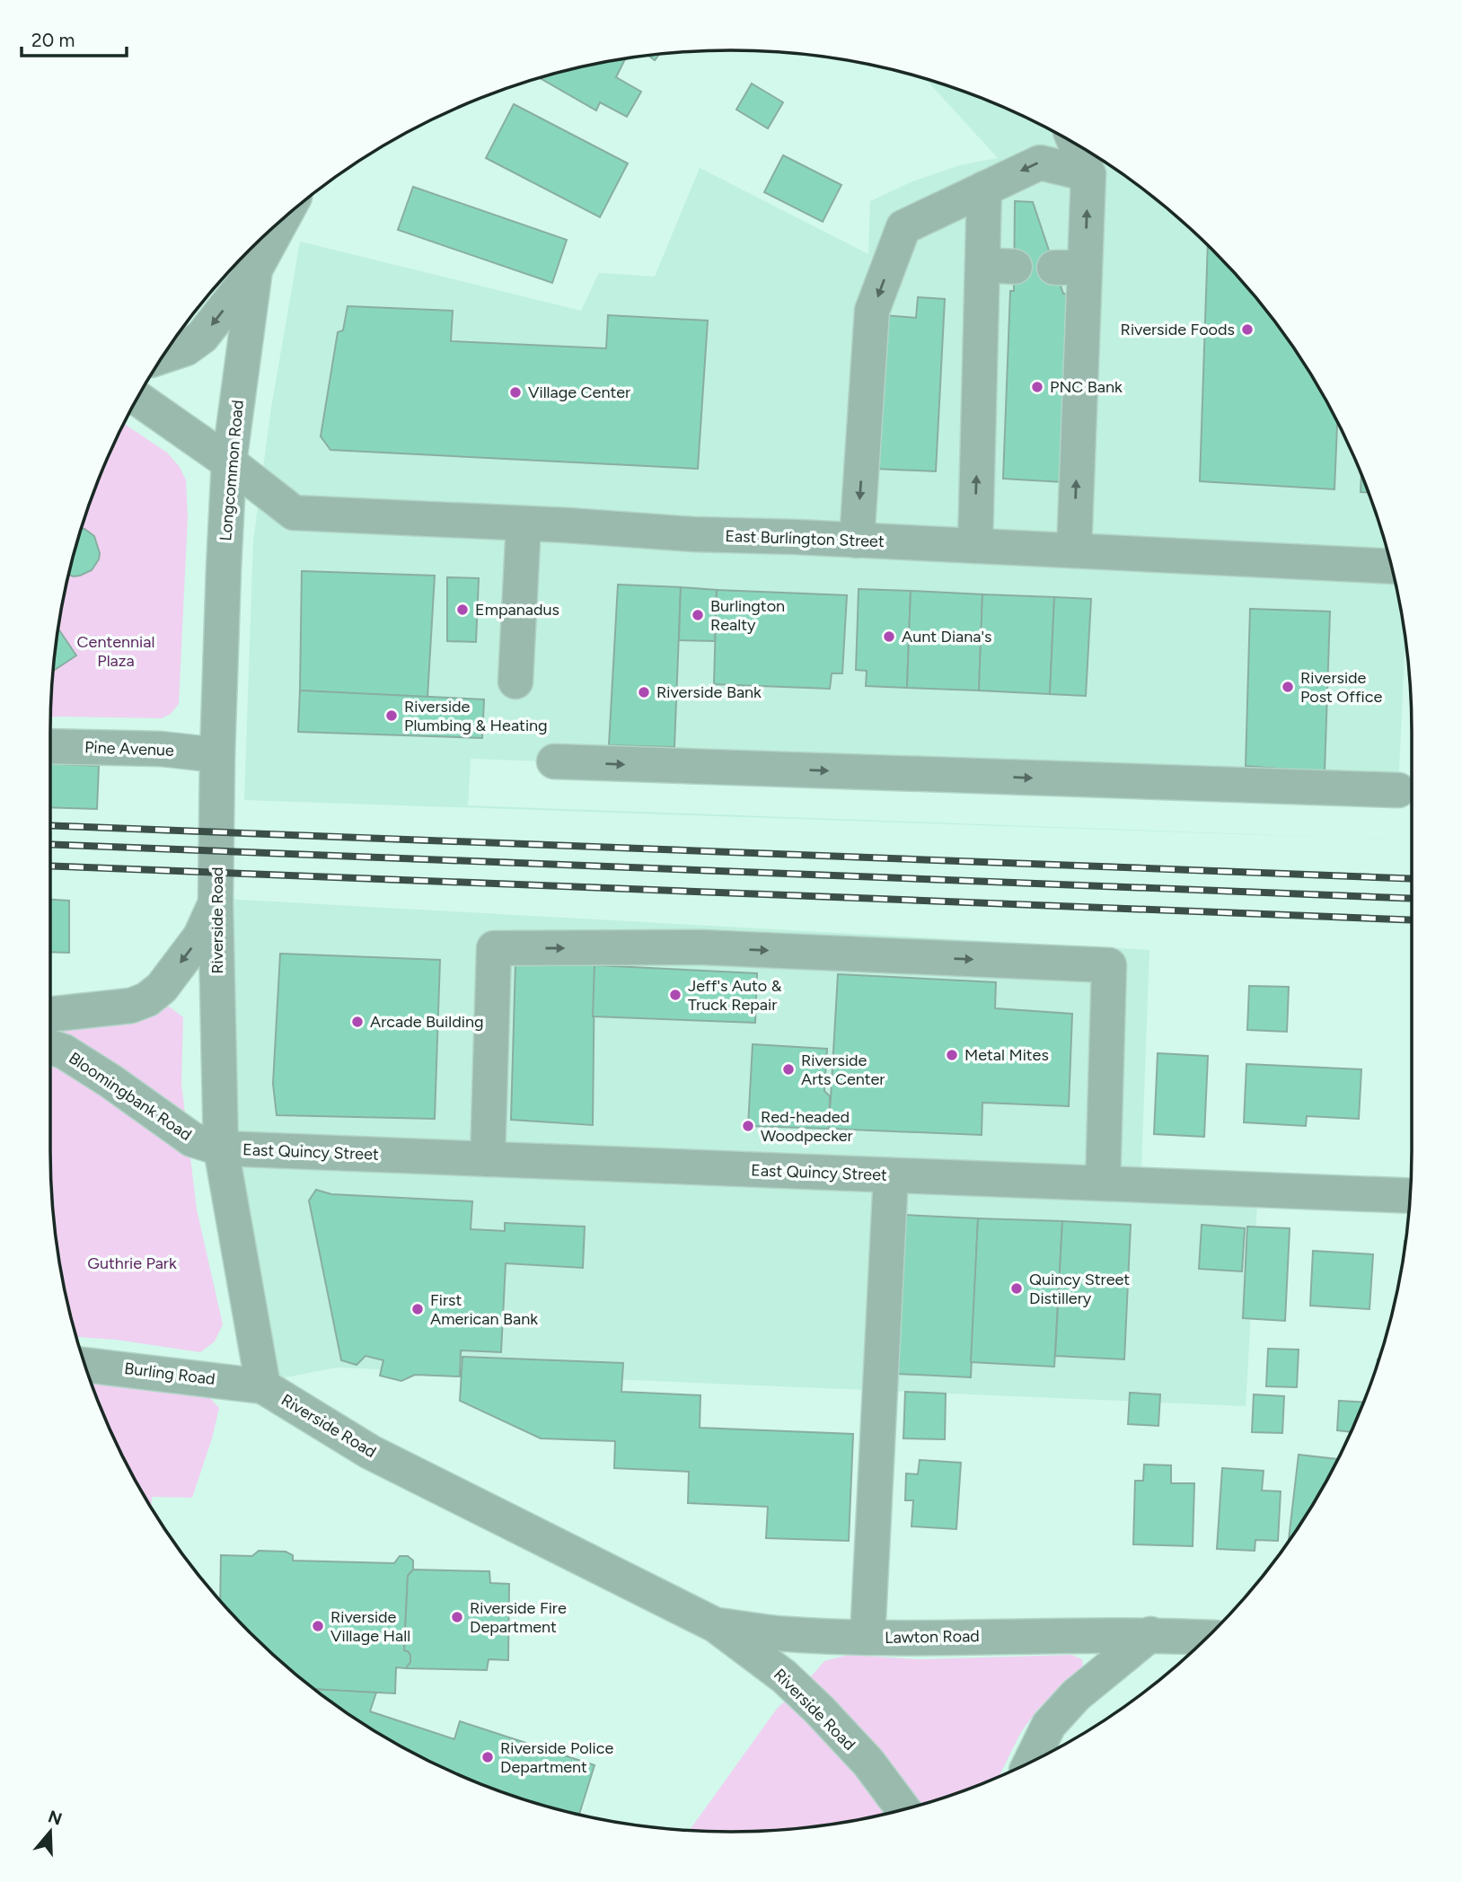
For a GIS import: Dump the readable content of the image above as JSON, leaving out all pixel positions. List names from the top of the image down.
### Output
{
  "streets": {
    "street": [
      "Longcommon Road",
      "East Burlington Street",
      "Pine Avenue",
      "Riverside Road",
      "Bloomingbank Road",
      "East Quincy Street",
      "Burling Road",
      "Lawton Road"
    ]
  },
  "crossings": [
    ["Longcommon Road", "East Burlington Street"],
    ["Longcommon Road", "Pine Avenue"],
    ["Longcommon Road", "Riverside Road"],
    ["Pine Avenue", "Riverside Road"],
    ["Riverside Road", "Bloomingbank Road"],
    ["Riverside Road", "East Quincy Street"],
    ["Riverside Road", "Burling Road"],
    ["Riverside Road", "Lawton Road"],
    ["Bloomingbank Road", "East Quincy Street"]
  ],
  "parks": ["Centennial Plaza", "Guthrie Park"],
  "places": [
    "Riverside Foods",
    "PNC Bank",
    "Village Center",
    "Empanadus",
    "Burlington Realty",
    "Aunt Diana's",
    "Riverside Post Office",
    "Riverside Bank",
    "Riverside Plumbing & Heating",
    "Jeff's Auto & Truck Repair",
    "Arcade Building",
    "Metal Mites",
    "Riverside Arts Center",
    "Red-headed Woodpecker",
    "Quincy Street Distillery",
    "First American Bank",
    "Riverside Fire Department",
    "Riverside Village Hall",
    "Riverside Police Department"
  ],
  "scale_bar": "20 m",
  "north": "top"
}
